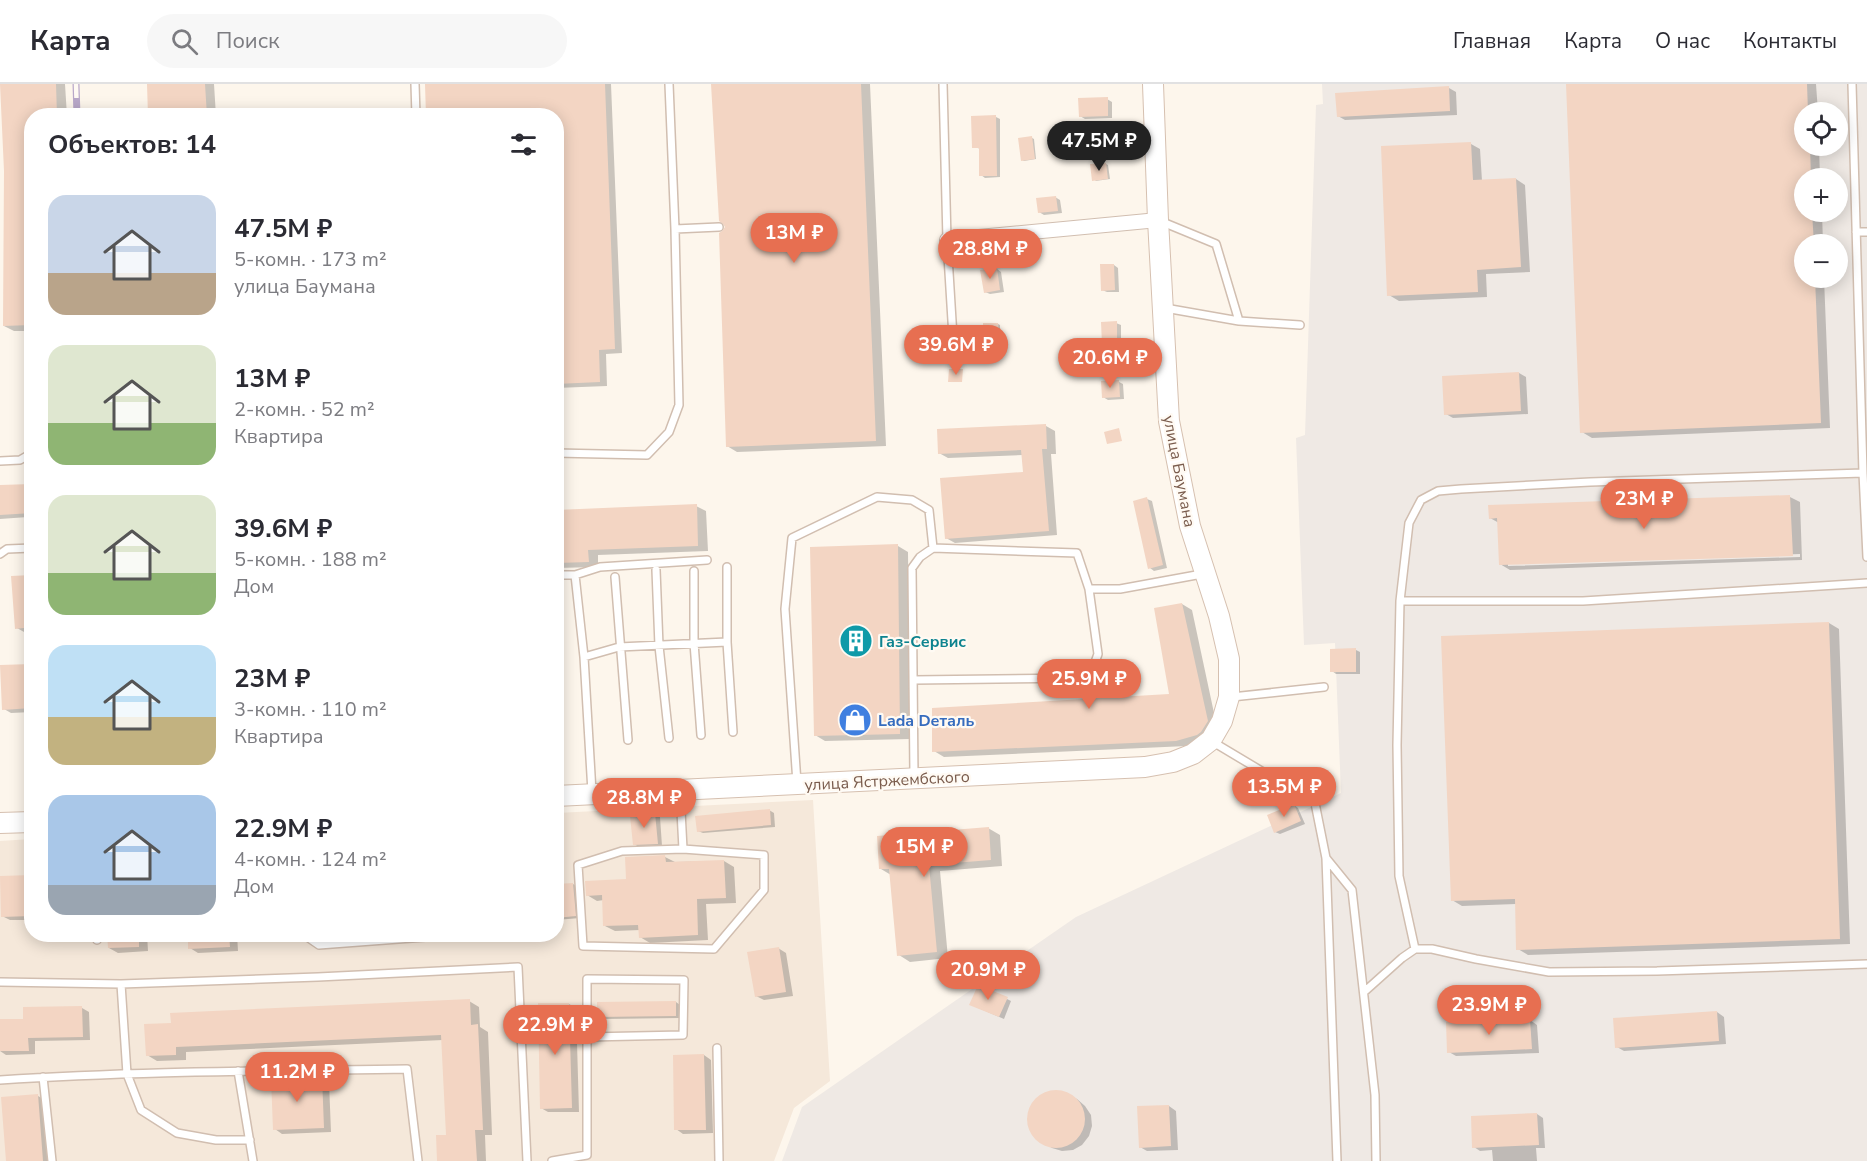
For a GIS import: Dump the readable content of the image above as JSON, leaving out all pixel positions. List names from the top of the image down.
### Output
{
  "streets": {
    "main road": ["улица Баумана", "улица Ястржембского"]
  },
  "crossings": [
    ["улица Баумана", "улица Ястржембского"]
  ],
  "places": {
    "building": ["Газ-Сервис"],
    "shop": ["Lada Dеталь"]
  },
  "page": {
    "header": "Карта",
    "search": "Поиск",
    "nav": [
      "Главная",
      "Карта",
      "О нас",
      "Контакты"
    ],
    "map_buttons": ["+", "−"],
    "heading": "Объектов: 14",
    "price": [
      "47.5M ₽",
      "13M ₽",
      "28.8M ₽",
      "39.6M ₽",
      "20.6M ₽",
      "23M ₽",
      "25.9M ₽",
      "13.5M ₽",
      "28.8M ₽",
      "15M ₽",
      "20.9M ₽",
      "23.9M ₽",
      "22.9M ₽",
      "11.2M ₽"
    ],
    "list": [
      {
        "name": "47.5M ₽",
        "note": "5-комн. · 173 m² · улица Баумана"
      },
      {
        "name": "13M ₽",
        "note": "2-комн. · 52 m² · Квартира"
      },
      {
        "name": "39.6M ₽",
        "note": "5-комн. · 188 m² · Дом"
      },
      {
        "name": "23M ₽",
        "note": "3-комн. · 110 m² · Квартира"
      },
      {
        "name": "22.9M ₽",
        "note": "4-комн. · 124 m² · Дом"
      }
    ]
  }
}
